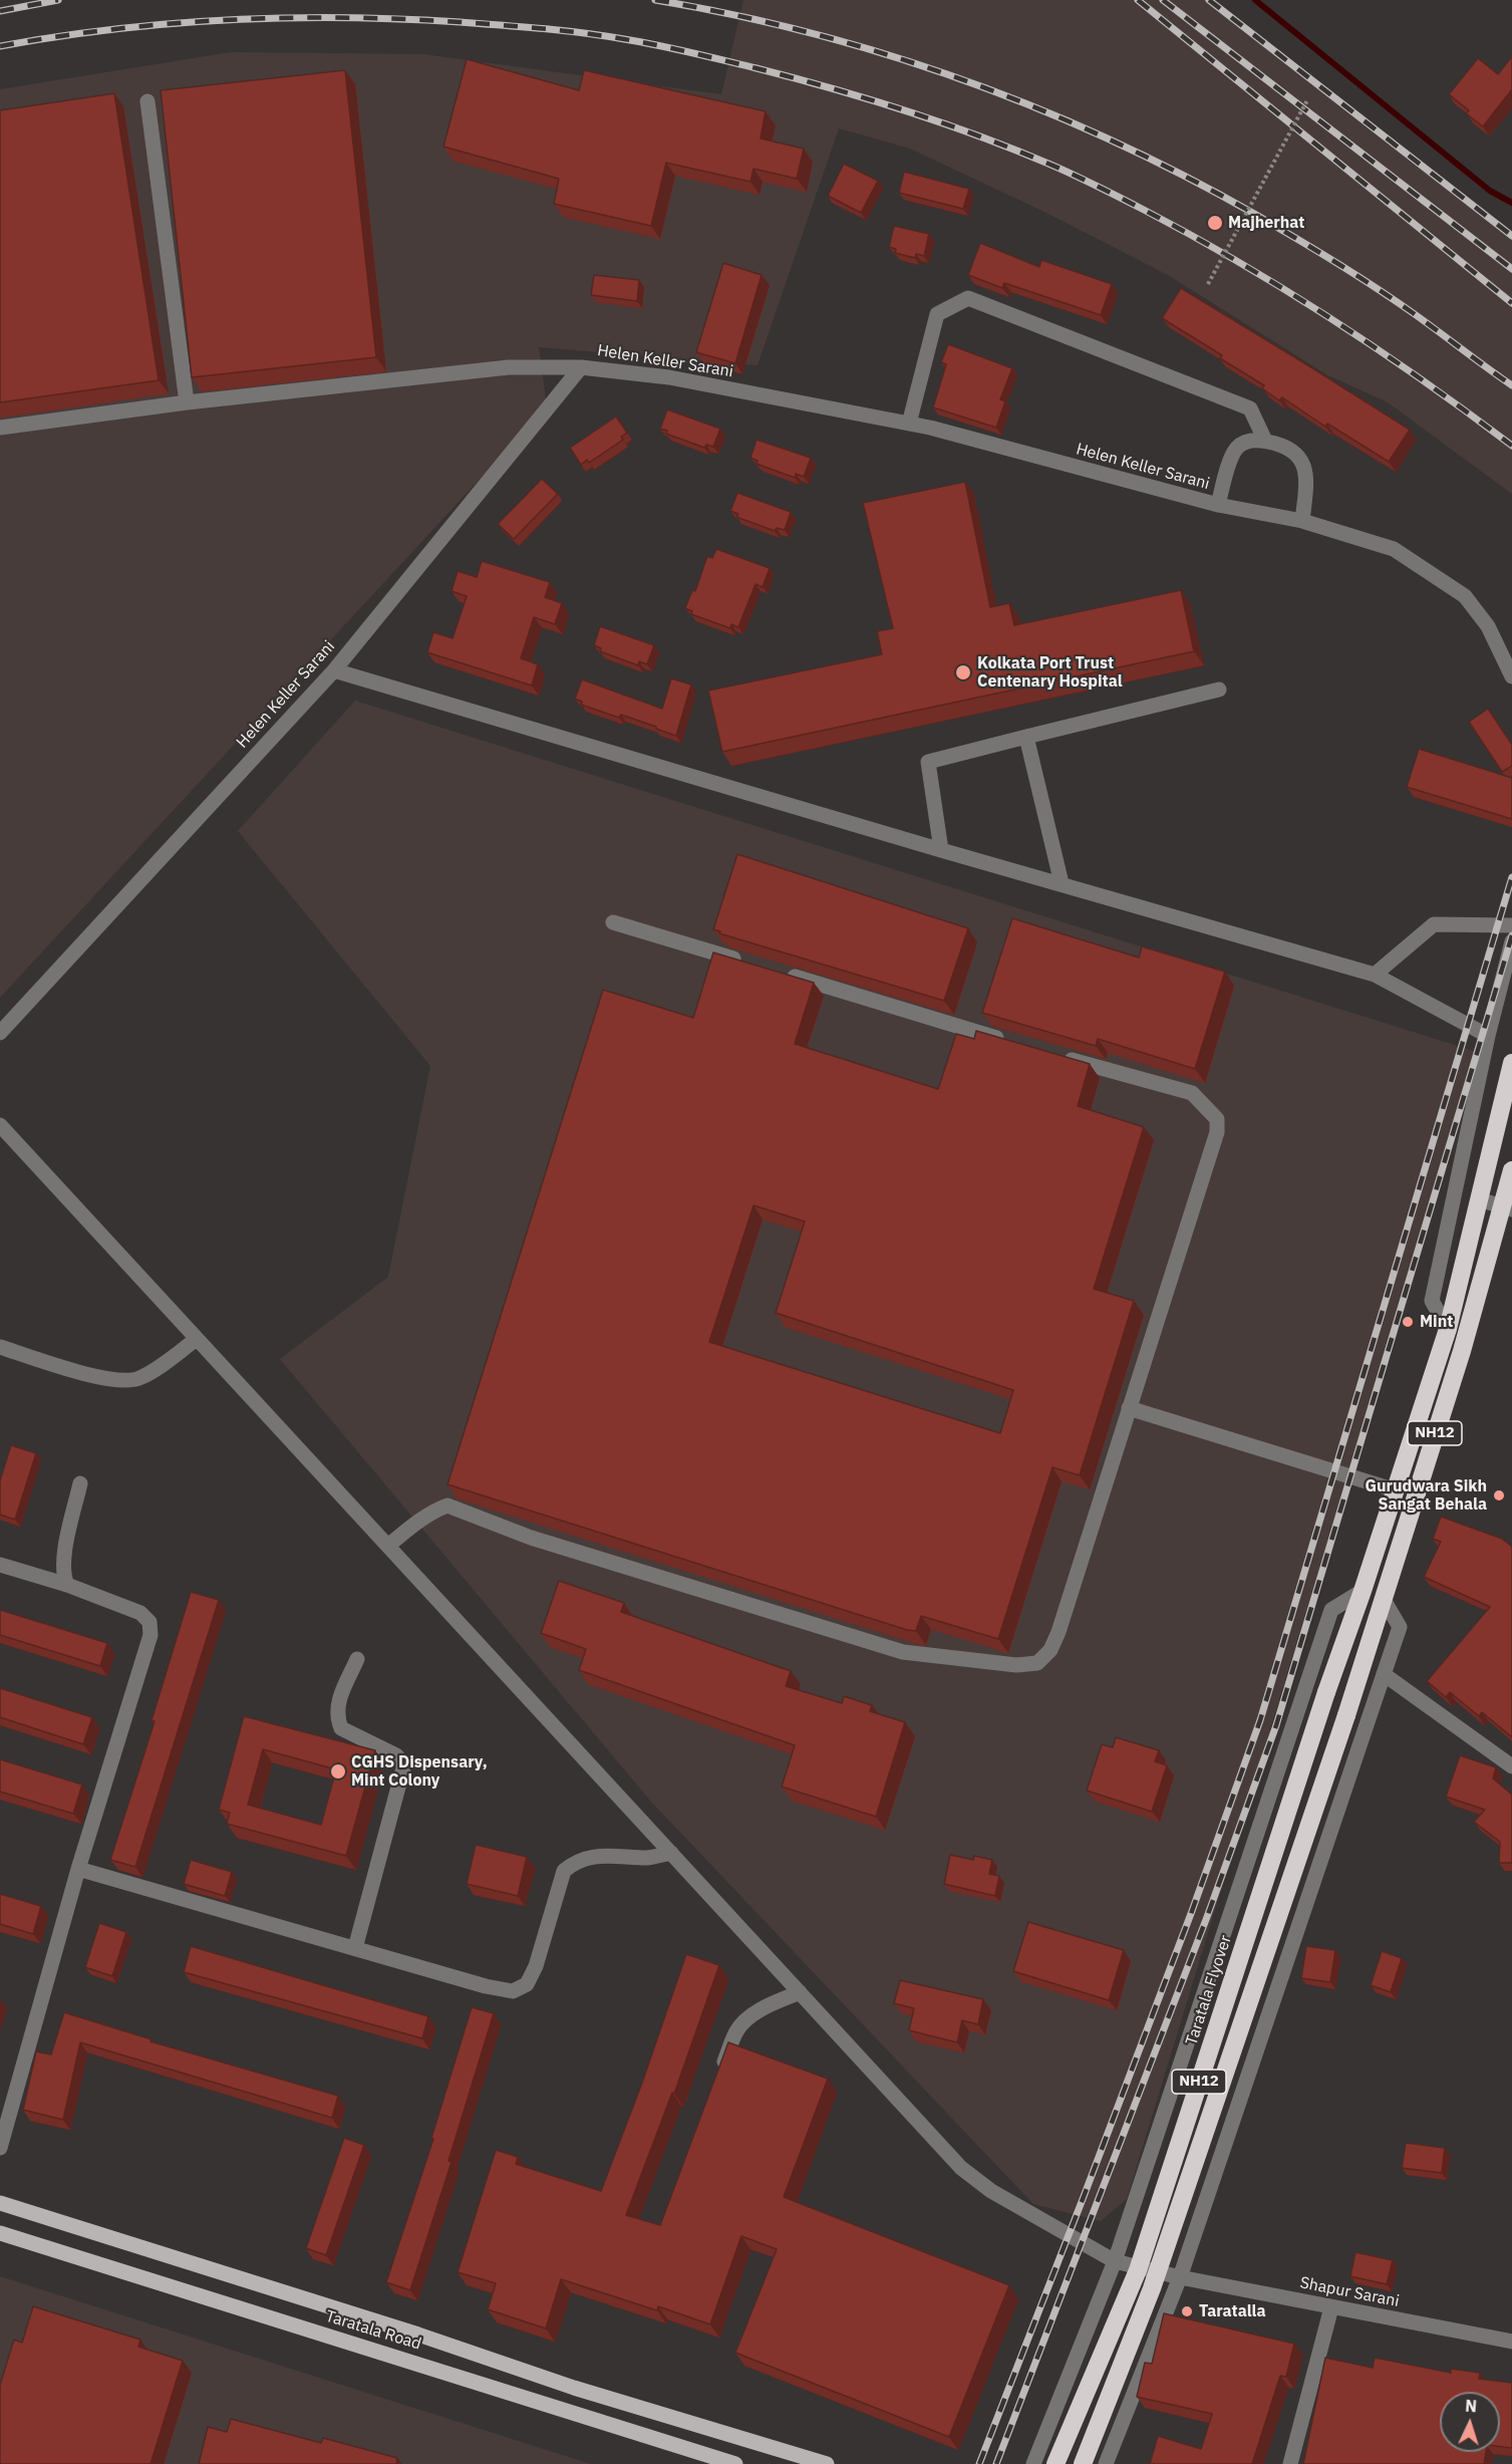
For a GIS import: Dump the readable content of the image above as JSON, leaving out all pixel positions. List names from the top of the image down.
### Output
{
  "streets": {
    "highway": ["NH12", "Taratala Flyover"],
    "main road": ["Taratala Road"],
    "street": ["Helen Keller Sarani", "Shapur Sarani"]
  },
  "crossings": [
    ["NH12", "Taratala Flyover"]
  ],
  "places": [
    "Majherhat",
    "Kolkata Port Trust Centenary Hospital",
    "Mint",
    "Gurudwara Sikh Sangat Behala",
    "CGHS Dispensary, Mint Colony",
    "Taratalla"
  ],
  "north": "top"
}
